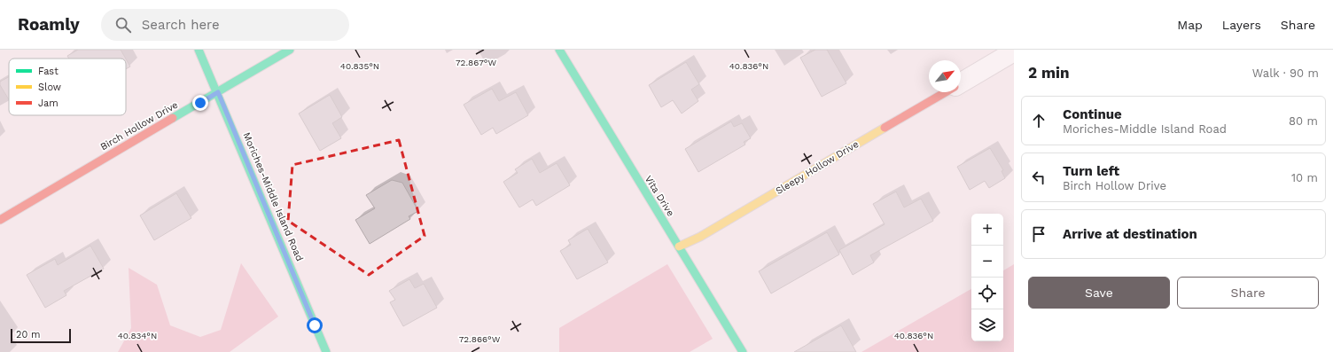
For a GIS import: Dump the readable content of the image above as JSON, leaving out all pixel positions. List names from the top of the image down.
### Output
{
  "streets": {
    "street": [
      "Birch Hollow Drive",
      "Sleepy Hollow Drive",
      "Vita Drive",
      "Moriches-Middle Island Road"
    ]
  },
  "crossings": [
    ["Birch Hollow Drive", "Moriches-Middle Island Road"],
    ["Sleepy Hollow Drive", "Vita Drive"]
  ],
  "legend": ["Fast", "Slow", "Jam"],
  "scale_bar": "20 m",
  "north": "top right",
  "page": {
    "header": "Roamly",
    "search": "Search here",
    "nav": ["Map", "Layers", "Share"],
    "heading": ["2 min", "Walk · 90 m"],
    "list": [
      ["Continue", "Moriches-Middle Island Road", "80 m"],
      ["Turn left", "Birch Hollow Drive", "10 m"],
      "Arrive at destination"
    ],
    "map_buttons": ["+", "−"],
    "buttons": ["Save", "Share"],
    "scale": "20 m"
  },
  "coordinates": [
    "72.867°W",
    "40.835°N",
    "40.836°N",
    "40.834°N",
    "72.866°W"
  ]
}
